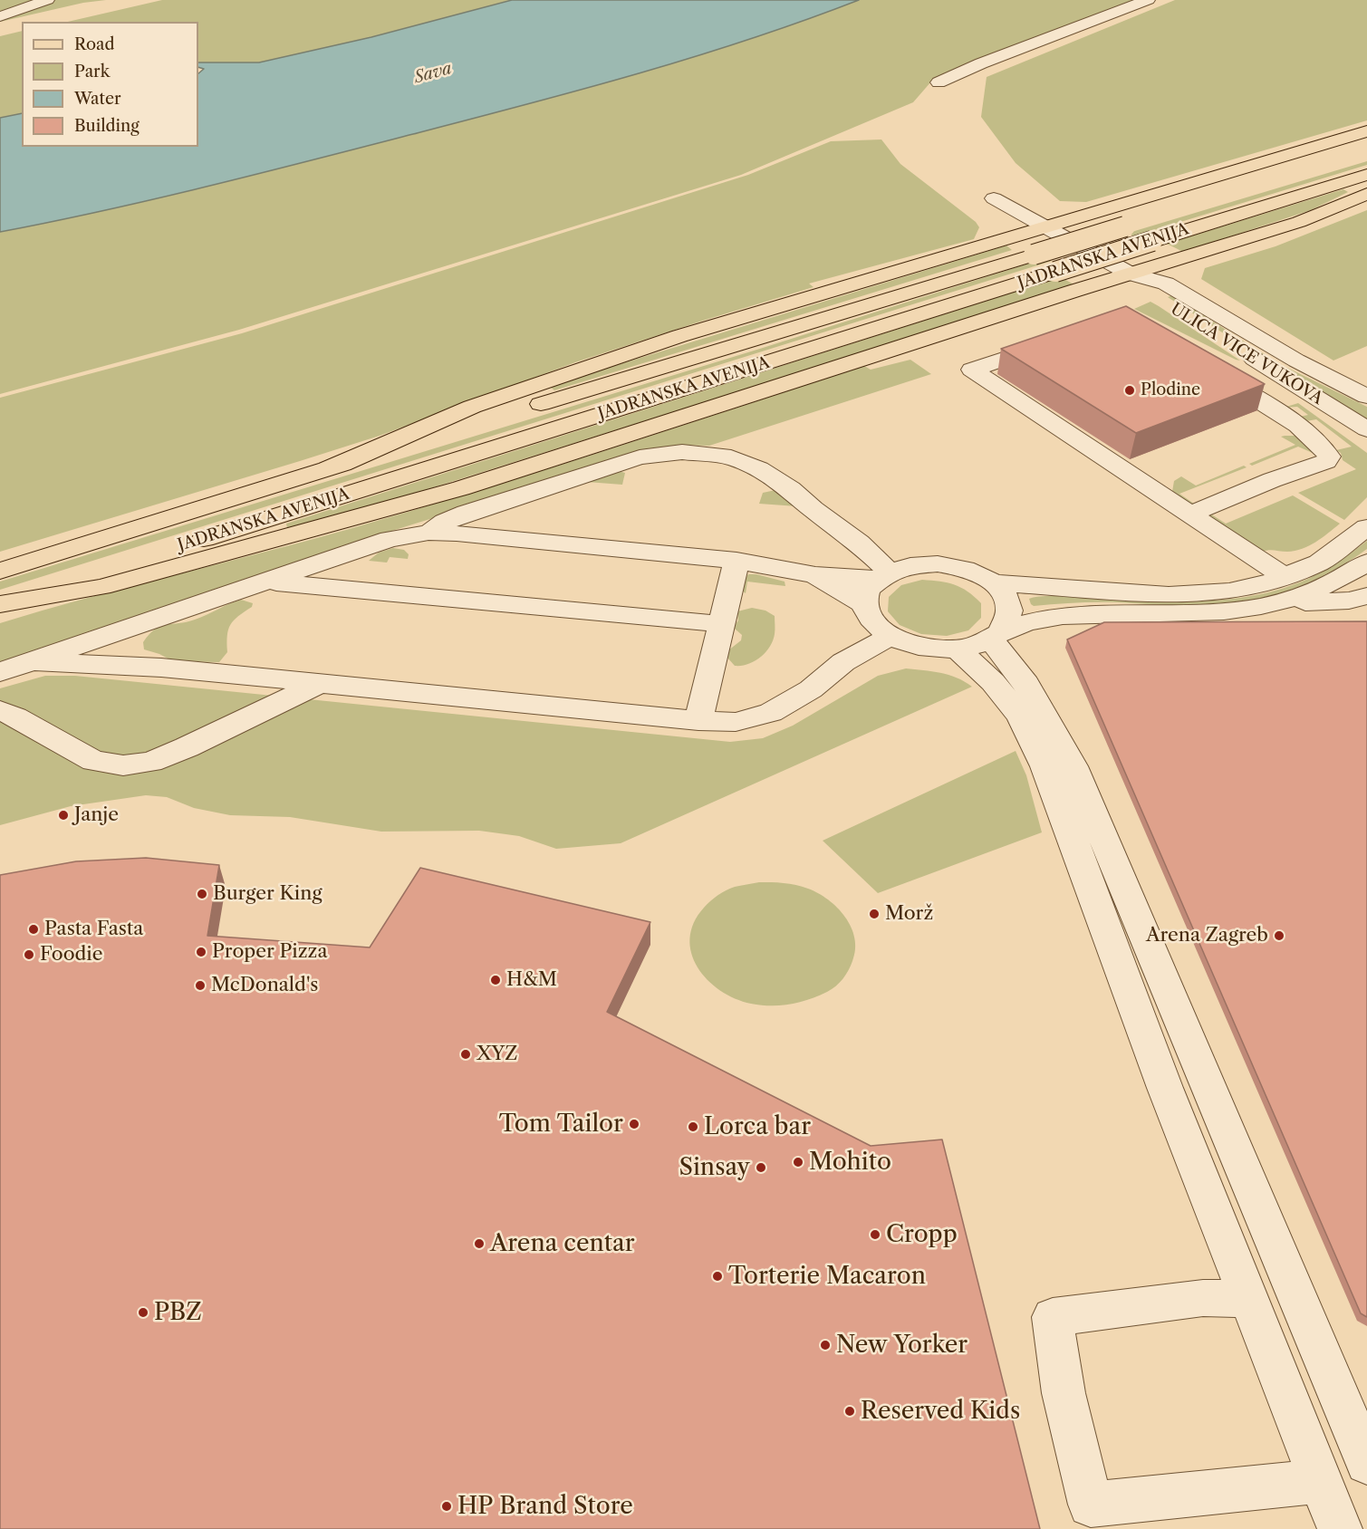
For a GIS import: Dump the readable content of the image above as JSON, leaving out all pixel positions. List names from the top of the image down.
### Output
{
  "streets": {
    "main road": ["JADRANSKA AVENIJA"],
    "street": ["ULICA VICE VUKOVA"]
  },
  "water": ["Sava"],
  "places": [
    "Plodine",
    "Janje",
    "Burger King",
    "Morž",
    "Pasta Fasta",
    "Arena Zagreb",
    "Proper Pizza",
    "Foodie",
    "H&M",
    "McDonald's",
    "XYZ",
    "Tom Tailor",
    "Lorca bar",
    "Mohito",
    "Sinsay",
    "Cropp",
    "Arena centar",
    "Torterie Macaron",
    "PBZ",
    "New Yorker",
    "Reserved Kids",
    "HP Brand Store"
  ],
  "legend": [
    "Road",
    "Park",
    "Water",
    "Building"
  ]
}
